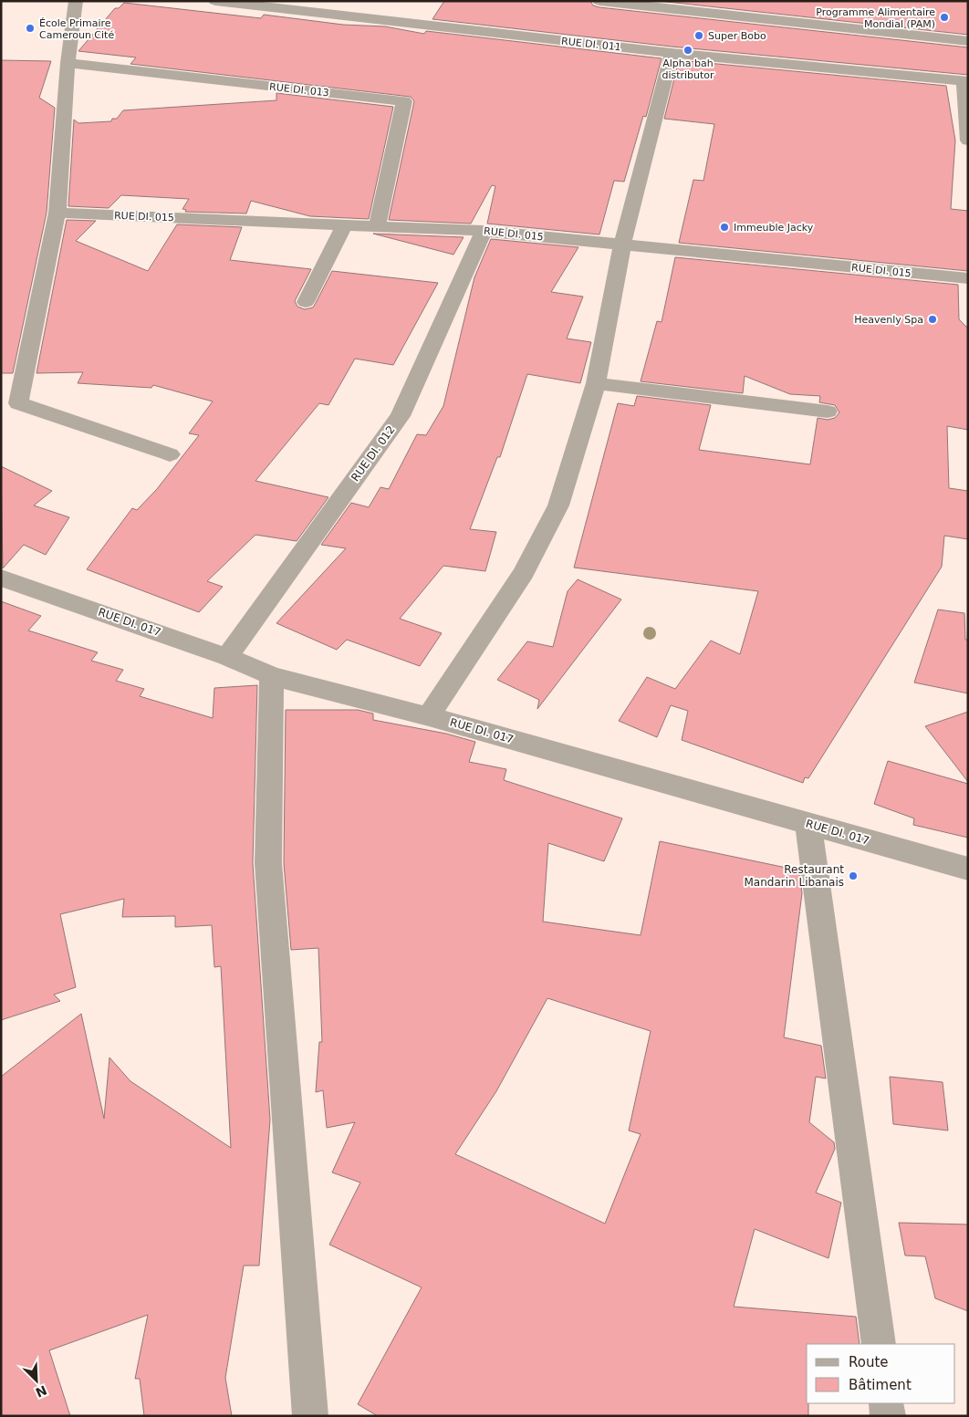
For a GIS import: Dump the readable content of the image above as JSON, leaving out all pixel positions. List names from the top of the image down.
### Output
{
  "streets": {
    "street": [
      "RUE DI. 011",
      "RUE DI. 013",
      "RUE DI. 015",
      "RUE DI. 012",
      "RUE DI. 017"
    ]
  },
  "crossings": [
    ["RUE DI. 013", "RUE DI. 015"],
    ["RUE DI. 015", "RUE DI. 012"],
    ["RUE DI. 012", "RUE DI. 017"]
  ],
  "places": [
    "Programme Alimentaire Mondial (PAM)",
    "École Primaire Cameroun Cité",
    "Super Bobo",
    "Alpha bah distributor",
    "Immeuble Jacky",
    "Heavenly Spa",
    "Restaurant Mandarin Libanais"
  ],
  "legend": ["Route", "Bâtiment"],
  "north": "bottom right"
}
